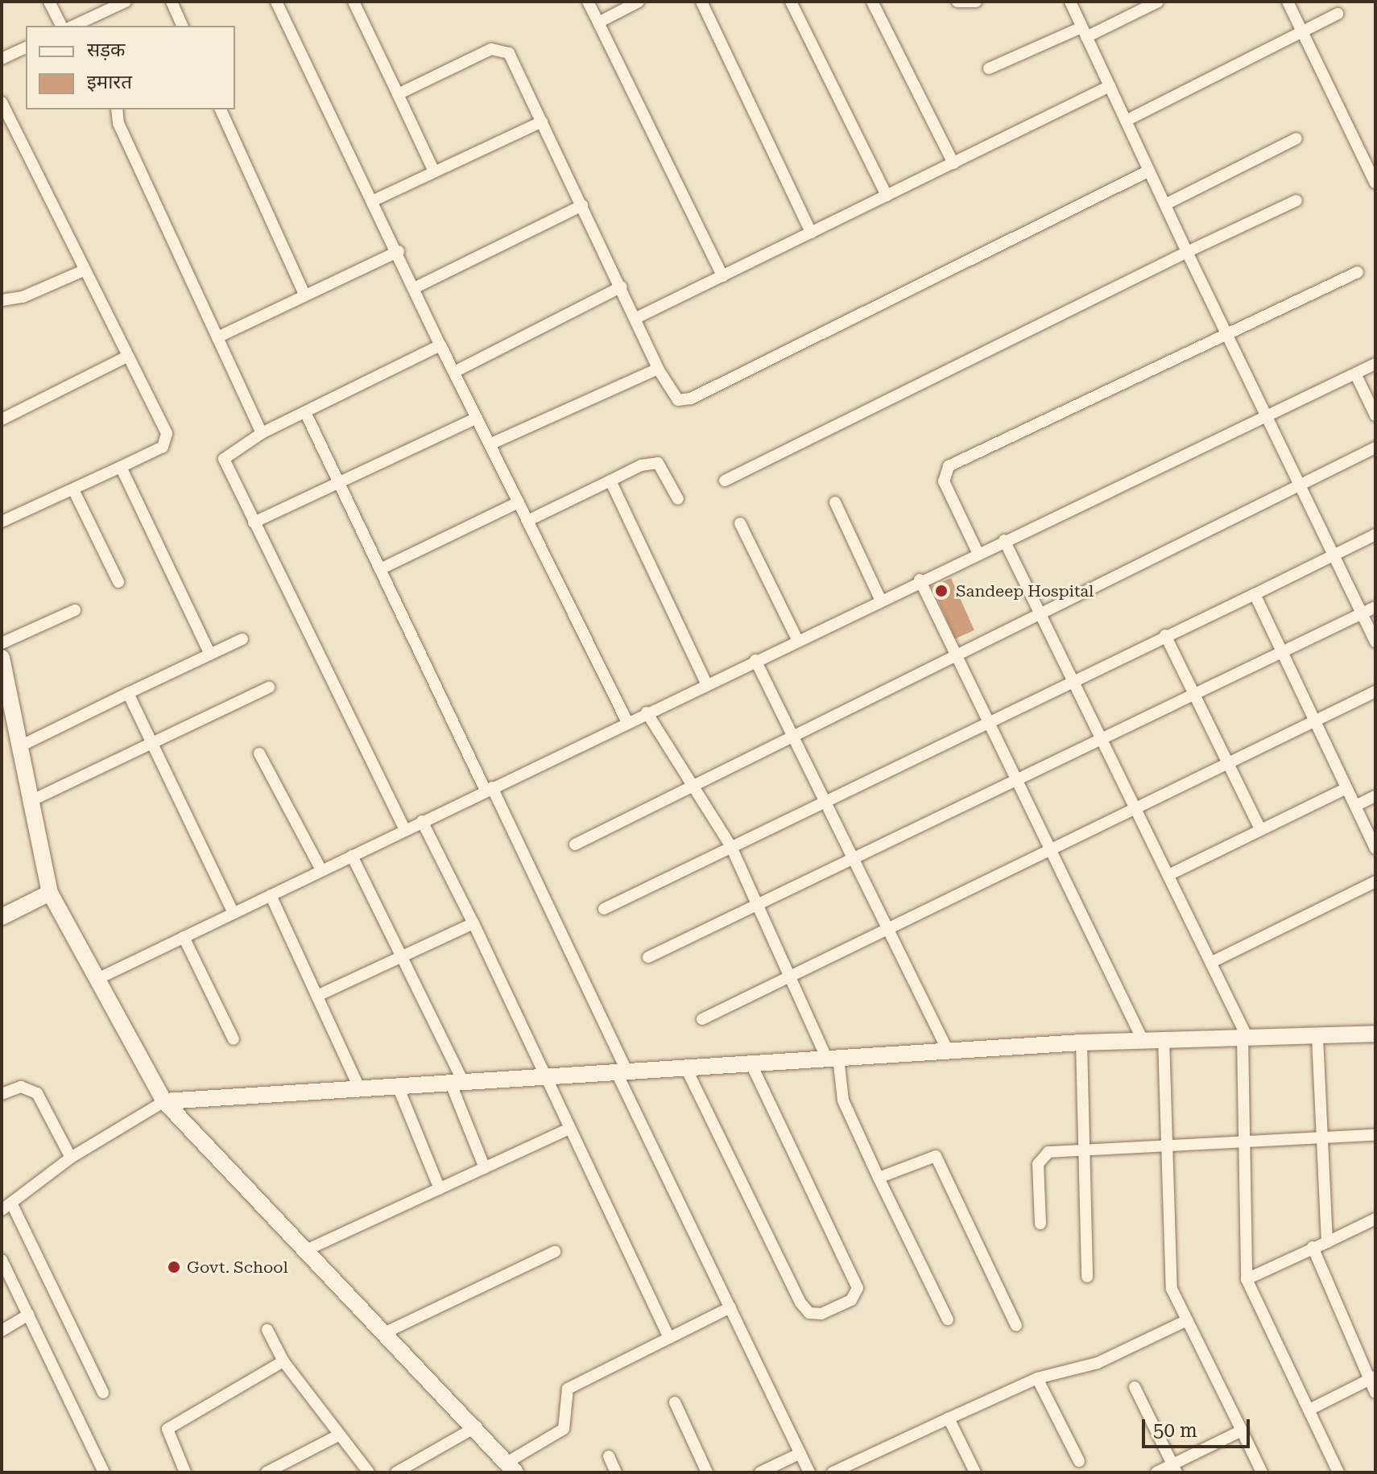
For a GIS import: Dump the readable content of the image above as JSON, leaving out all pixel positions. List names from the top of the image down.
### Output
{
  "places": ["Sandeep Hospital", "Govt. School"],
  "legend": ["सड़क", "इमारत"],
  "scale_bar": "50 m"
}
